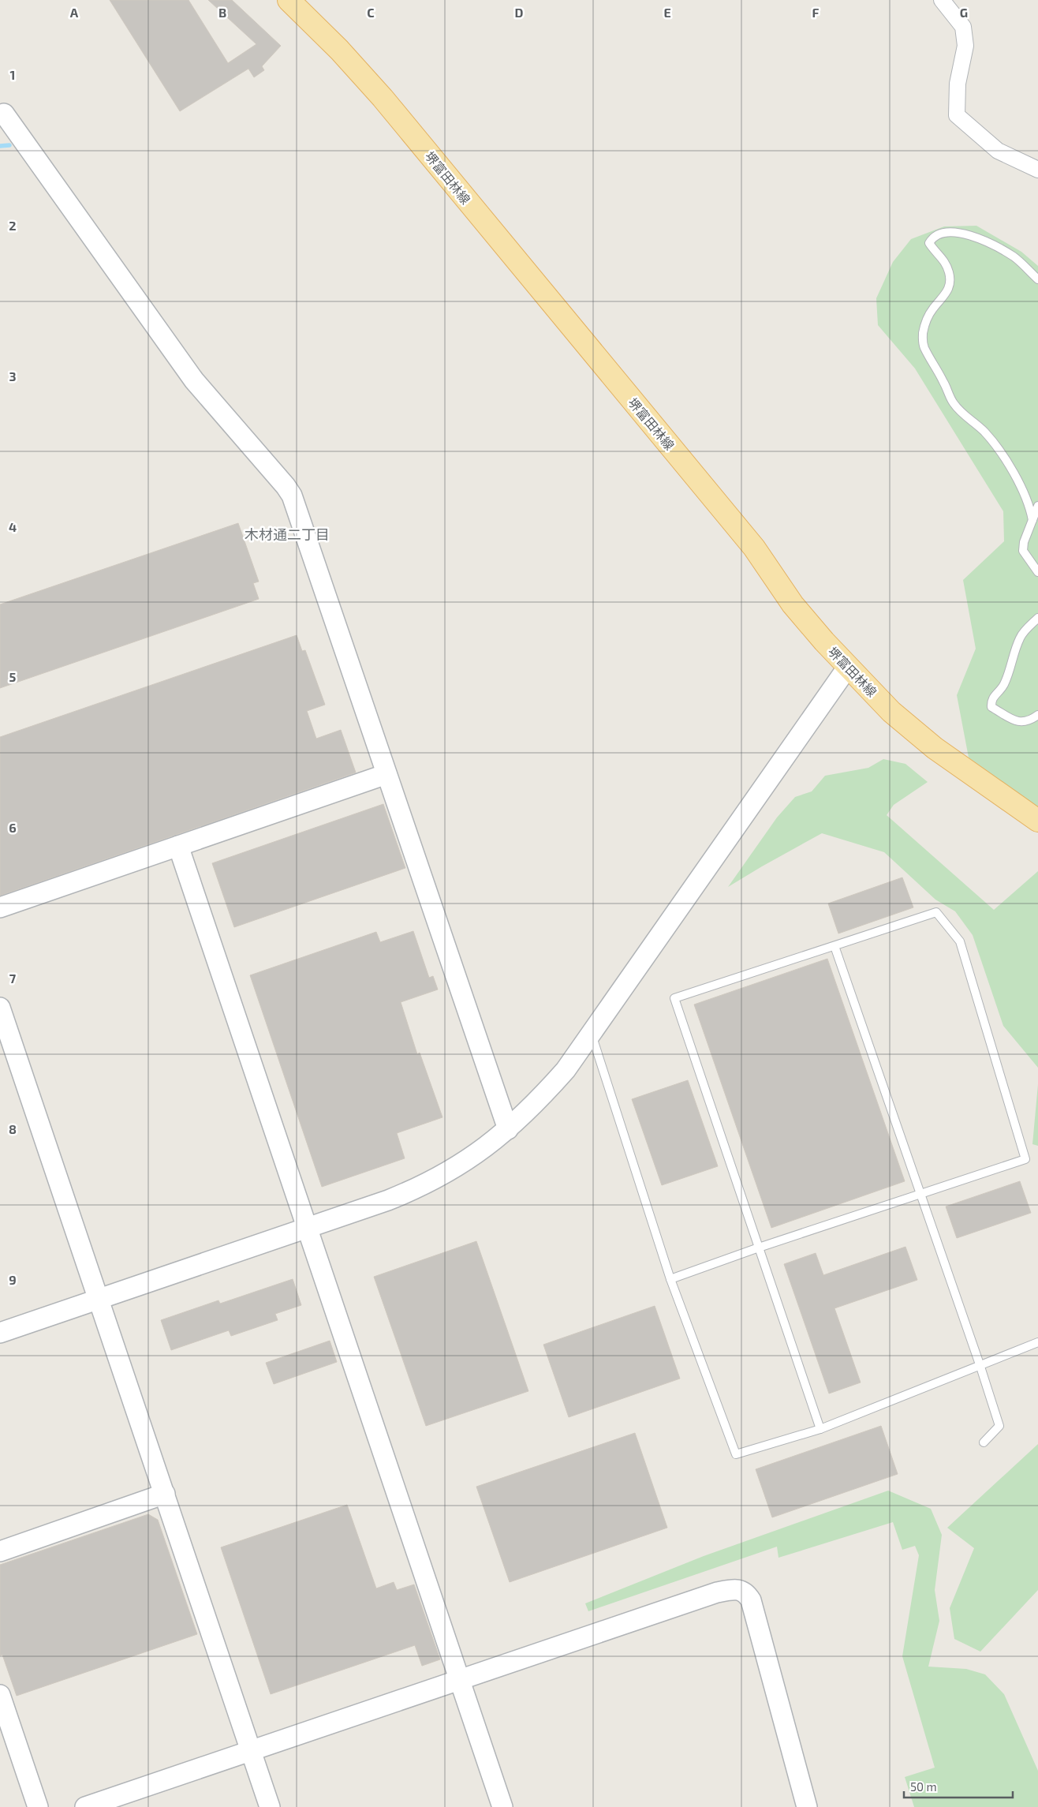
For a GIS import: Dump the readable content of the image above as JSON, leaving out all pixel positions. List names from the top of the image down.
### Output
{
  "streets": {
    "main road": ["堺富田林線"]
  },
  "districts": ["木材通二丁目"],
  "scale_bar": "50 m",
  "grid": {
    "columns": [
      "A",
      "B",
      "C",
      "D",
      "E",
      "F",
      "G"
    ],
    "rows": [
      "1",
      "2",
      "3",
      "4",
      "5",
      "6",
      "7",
      "8",
      "9"
    ]
  }
}
